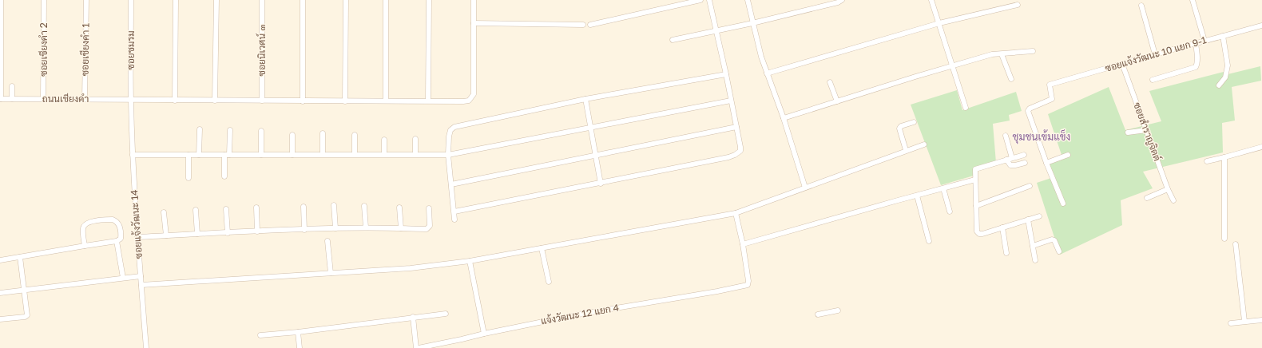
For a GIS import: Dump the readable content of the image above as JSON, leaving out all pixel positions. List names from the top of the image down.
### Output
{
  "streets": {
    "street": [
      "ซอยเชียงคำ 2",
      "ซอยเชียงคำ 1",
      "ซอยชมรม",
      "ซอยนิเวศน์ ๓",
      "ซอยแจ้งวัฒนะ 10 แยก 9-1",
      "ถนนเชียงคำ",
      "ซอยสำราญจิตต์",
      "ซอยแจ้งวัฒนะ 14",
      "แจ้งวัฒนะ 12 แยก 4"
    ]
  },
  "crossings": [
    ["ซอยเชียงคำ 2", "ถนนเชียงคำ"],
    ["ซอยเชียงคำ 1", "ถนนเชียงคำ"],
    ["ซอยชมรม", "ถนนเชียงคำ"],
    ["ซอยชมรม", "ซอยแจ้งวัฒนะ 14"],
    ["ซอยนิเวศน์ ๓", "ถนนเชียงคำ"],
    ["ซอยแจ้งวัฒนะ 10 แยก 9-1", "ซอยสำราญจิตต์"],
    ["ถนนเชียงคำ", "ซอยแจ้งวัฒนะ 14"]
  ],
  "districts": ["ชุมชนเข้มแข็ง"]
}
